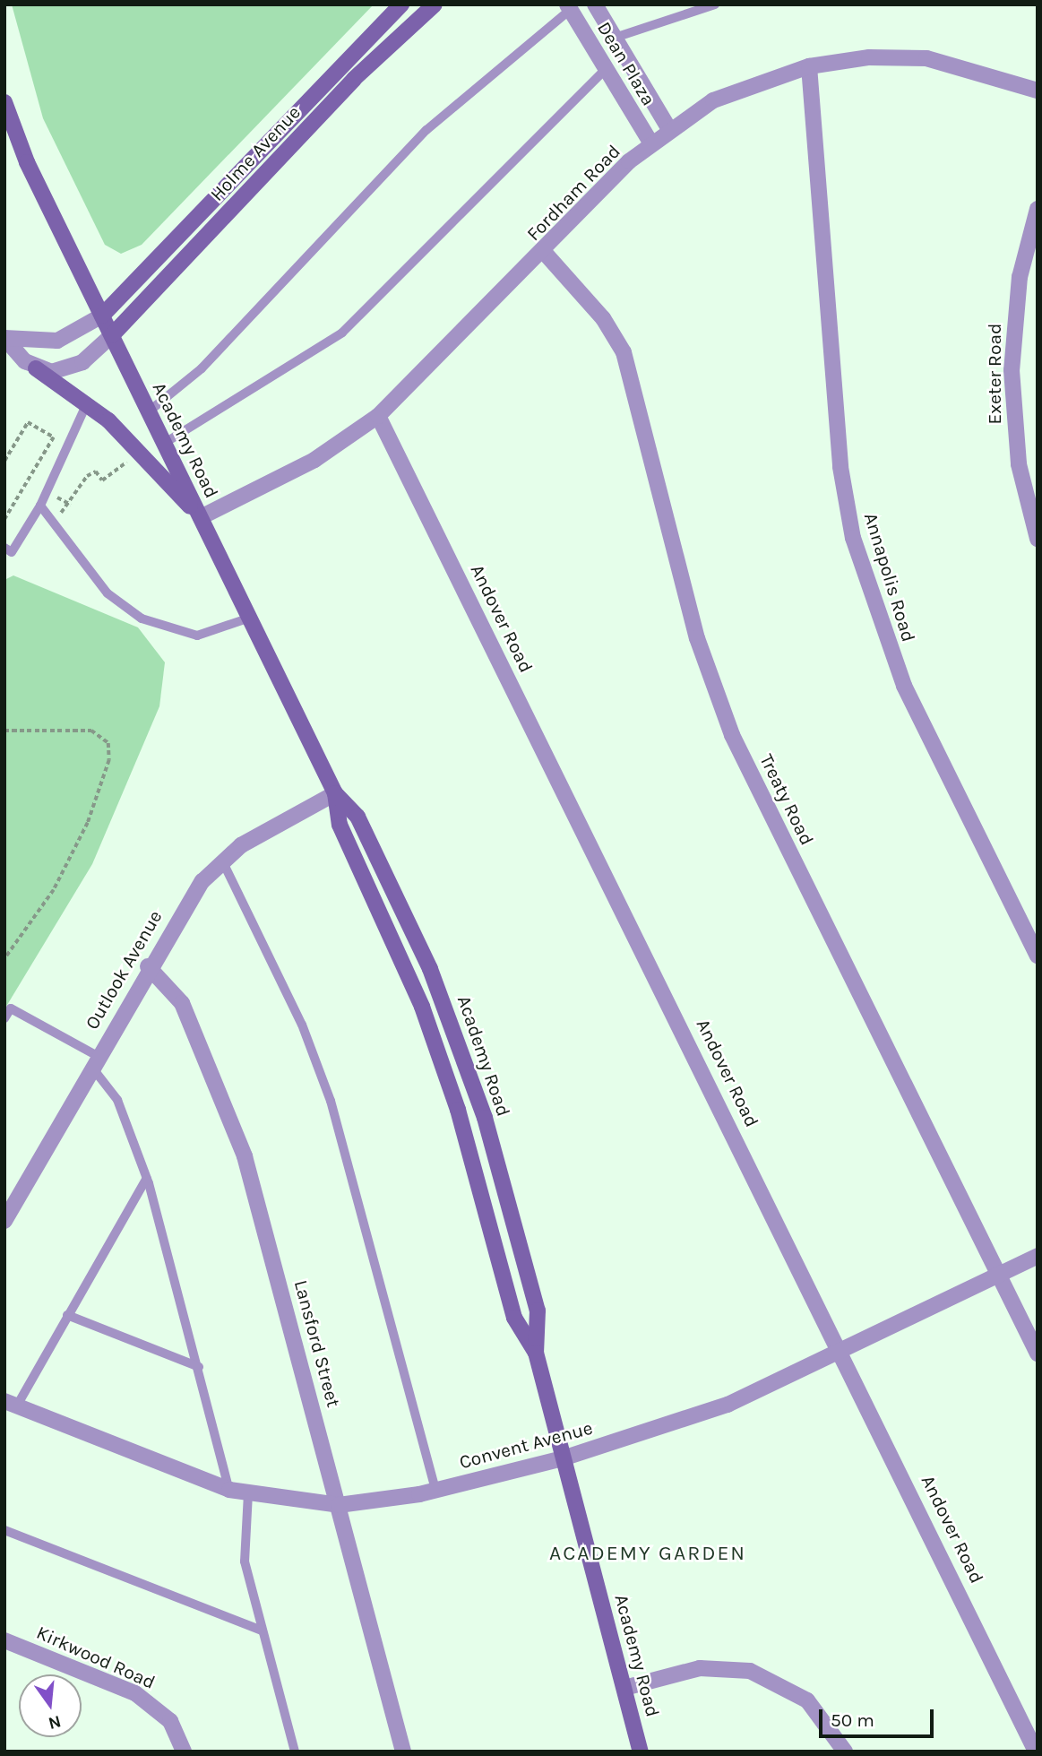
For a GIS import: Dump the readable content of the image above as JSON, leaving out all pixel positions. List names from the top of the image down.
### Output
{
  "streets": {
    "main road": ["Holme Avenue", "Academy Road"],
    "street": [
      "Dean Plaza",
      "Fordham Road",
      "Exeter Road",
      "Annapolis Road",
      "Andover Road",
      "Treaty Road",
      "Outlook Avenue",
      "Lansford Street",
      "Convent Avenue",
      "Kirkwood Road"
    ]
  },
  "crossings": [
    ["Dean Plaza", "Fordham Road"],
    ["Holme Avenue", "Academy Road"],
    ["Fordham Road", "Academy Road"],
    ["Fordham Road", "Annapolis Road"],
    ["Fordham Road", "Andover Road"],
    ["Fordham Road", "Treaty Road"],
    ["Academy Road", "Outlook Avenue"],
    ["Academy Road", "Convent Avenue"],
    ["Andover Road", "Convent Avenue"],
    ["Treaty Road", "Convent Avenue"],
    ["Outlook Avenue", "Lansford Street"],
    ["Lansford Street", "Convent Avenue"]
  ],
  "districts": ["ACADEMY GARDEN"],
  "scale_bar": "50 m",
  "north": "bottom"
}
